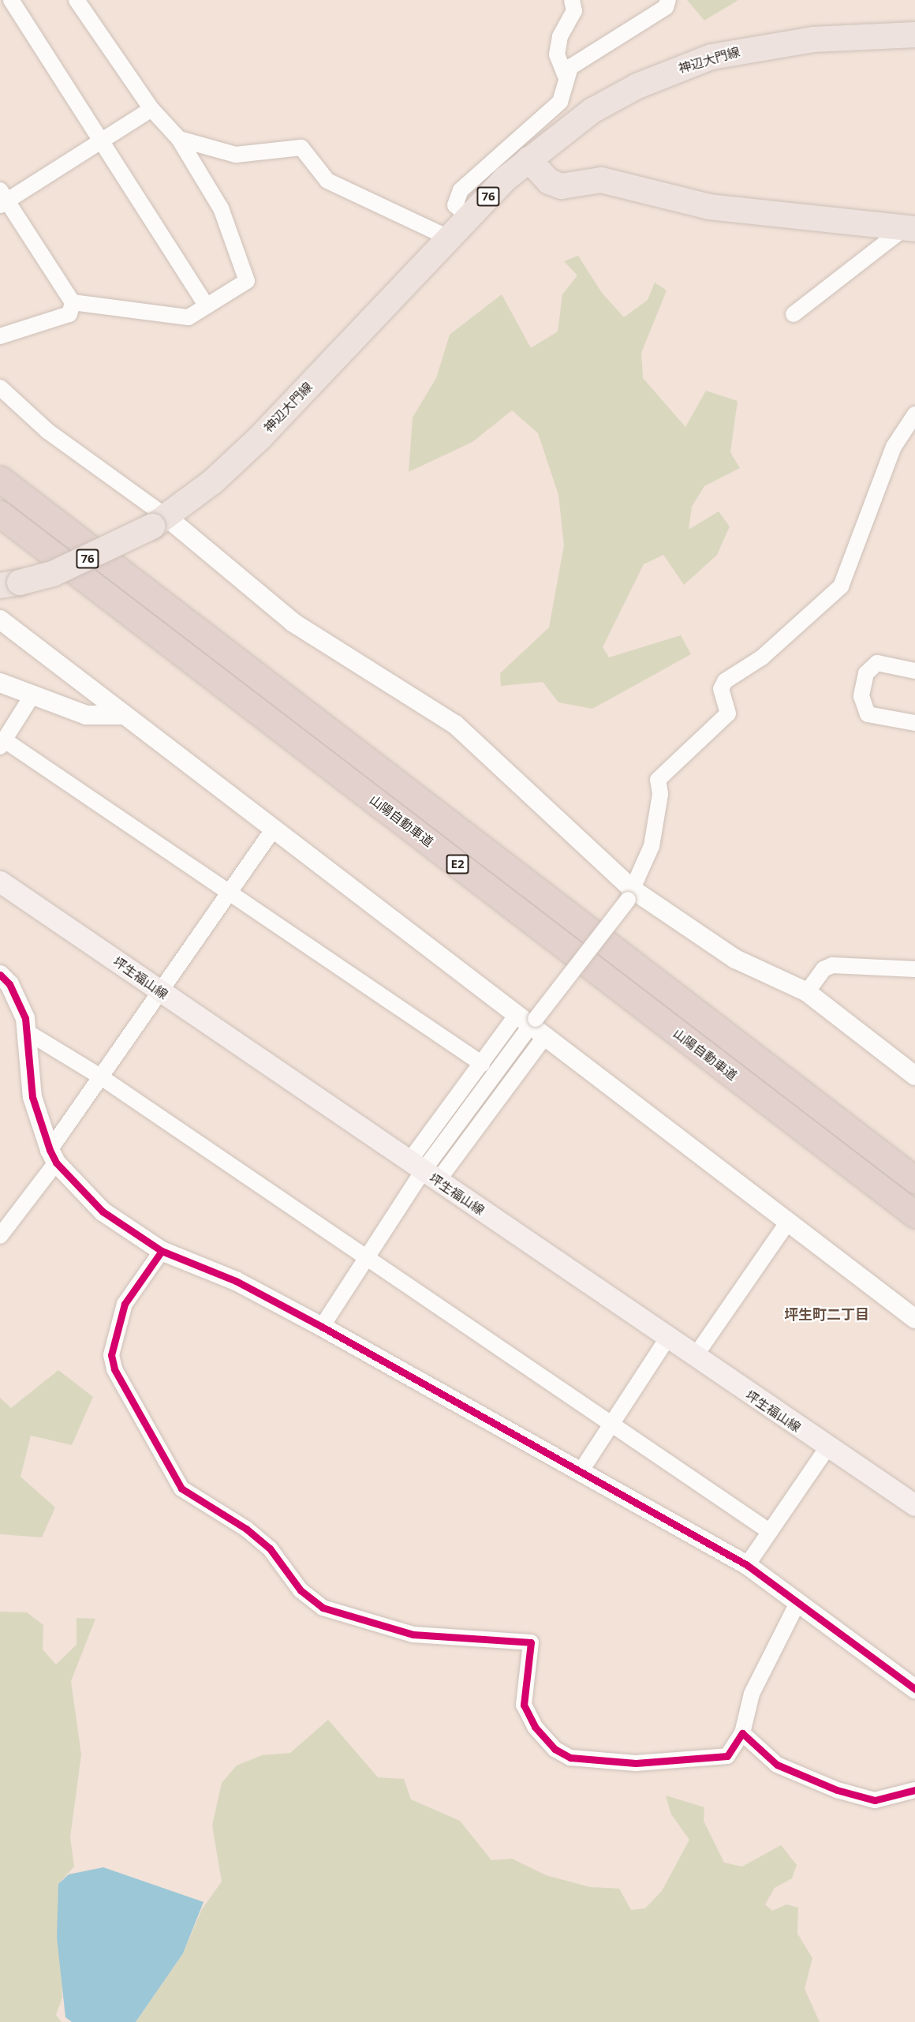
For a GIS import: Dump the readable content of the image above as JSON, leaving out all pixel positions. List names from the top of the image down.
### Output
{
  "streets": {
    "highway": ["山陽自動車道", "E2"],
    "main road": ["神辺大門線", "76", "坪生福山線"]
  },
  "districts": ["坪生町二丁目"]
}
